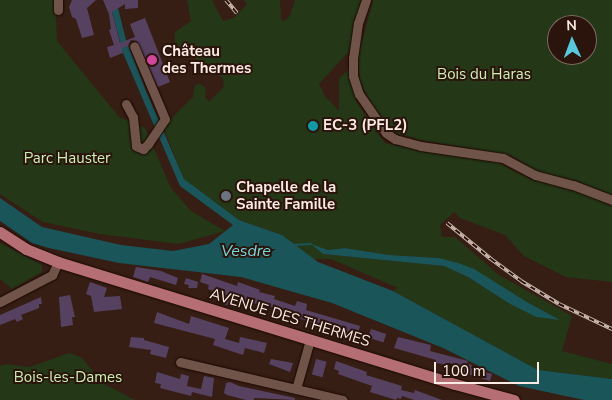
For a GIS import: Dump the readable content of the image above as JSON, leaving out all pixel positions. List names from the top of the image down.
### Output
{
  "streets": {
    "main road": ["AVENUE DES THERMES"]
  },
  "water": ["Vesdre"],
  "parks": ["Bois du Haras", "Parc Hauster", "Bois-les-Dames"],
  "places": ["Château des Thermes", "EC-3 (PFL2)", "Chapelle de la Sainte Famille"],
  "scale_bar": "100 m",
  "north": "top"
}
